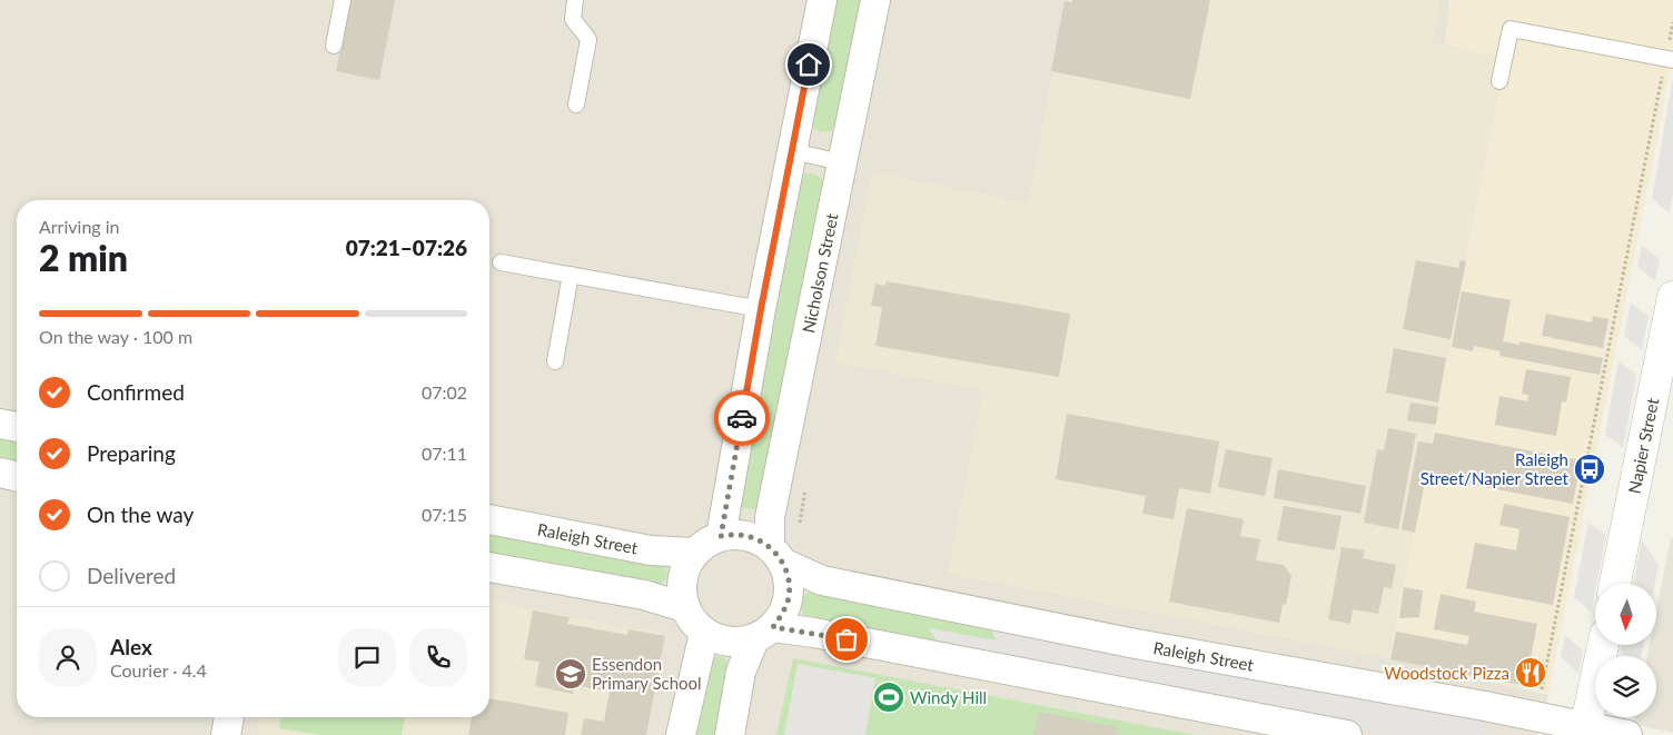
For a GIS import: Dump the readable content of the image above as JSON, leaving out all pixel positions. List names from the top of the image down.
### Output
{
  "streets": {
    "street": ["Nicholson Street", "Napier Street", "Raleigh Street"]
  },
  "crossings": [
    ["Nicholson Street", "Raleigh Street"]
  ],
  "places": {
    "bus stop": ["Raleigh Street/Napier Street"],
    "restaurant": ["Woodstock Pizza"],
    "school or university": ["Essendon Primary School"],
    "sports": ["Windy Hill"]
  },
  "north": "bottom",
  "page": {
    "heading": ["2 min", "Arriving in", "07:21–07:26"],
    "panel": ["Alex", "Courier · 4.4"],
    "bar": "On the way · 100 m",
    "list": [
      ["Confirmed", "07:02"],
      ["Preparing", "07:11"],
      ["On the way", "07:15"],
      "Delivered"
    ]
  }
}
